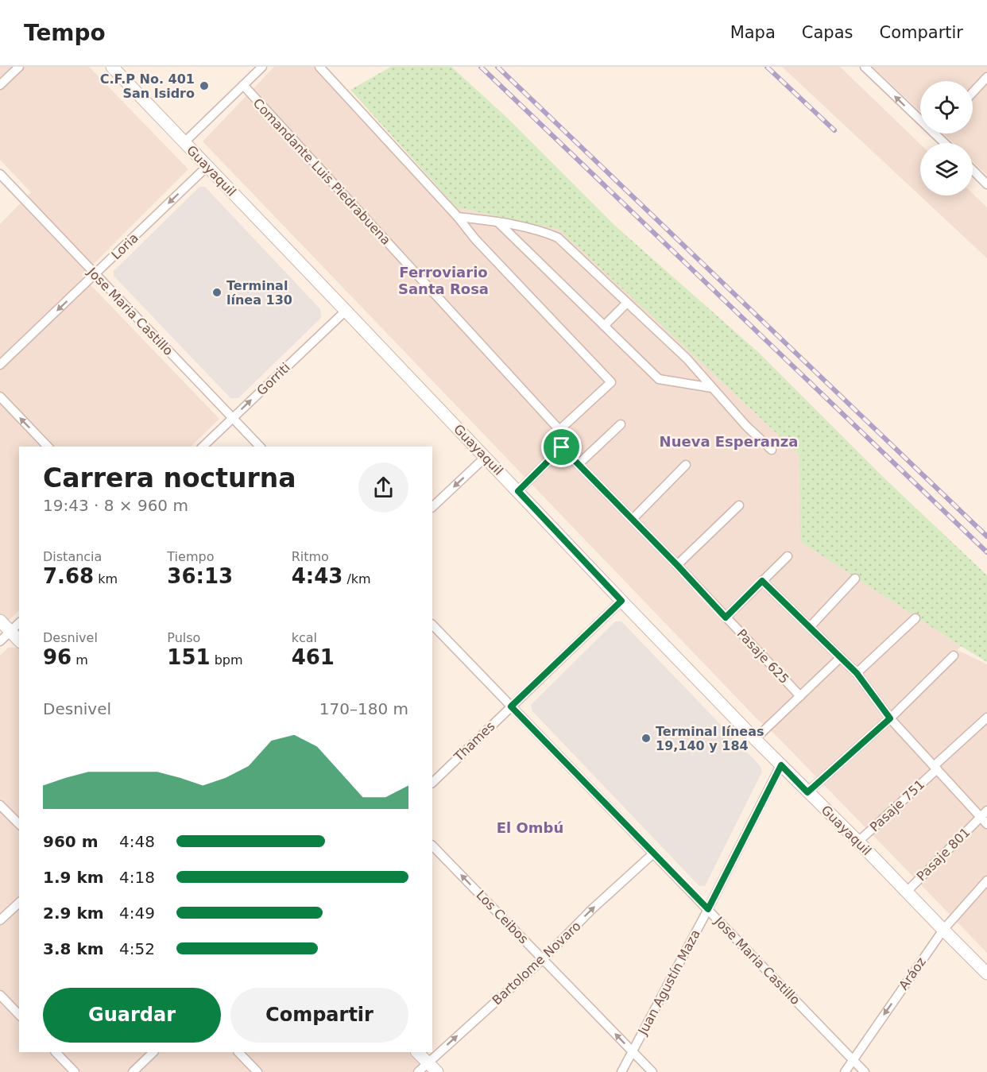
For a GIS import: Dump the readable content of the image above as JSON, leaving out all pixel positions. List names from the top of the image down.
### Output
{
  "streets": {
    "street": [
      "Guayaquil",
      "Comandante Luis Piedrabuena",
      "Loria",
      "Jose Maria Castillo",
      "Gorriti",
      "Pasaje 625",
      "Thames",
      "Pasaje 751",
      "Pasaje 801",
      "Los Ceibos",
      "Bartolome Novaro",
      "Aráoz",
      "Juan Agustín Maza"
    ]
  },
  "crossings": [
    ["Guayaquil", "Loria"],
    ["Guayaquil", "Gorriti"],
    ["Guayaquil", "Thames"],
    ["Guayaquil", "Pasaje 751"],
    ["Guayaquil", "Pasaje 801"],
    ["Guayaquil", "Aráoz"],
    ["Guayaquil", "Juan Agustín Maza"],
    ["Loria", "Jose Maria Castillo"],
    ["Jose Maria Castillo", "Gorriti"],
    ["Jose Maria Castillo", "Thames"],
    ["Jose Maria Castillo", "Bartolome Novaro"],
    ["Jose Maria Castillo", "Aráoz"],
    ["Jose Maria Castillo", "Juan Agustín Maza"],
    ["Los Ceibos", "Bartolome Novaro"],
    ["Los Ceibos", "Juan Agustín Maza"]
  ],
  "one_way": [
    "Loria",
    "Gorriti",
    "Los Ceibos",
    "Bartolome Novaro",
    "Aráoz"
  ],
  "districts": ["Ferroviario Santa Rosa", "Nueva Esperanza", "El Ombú"],
  "places": ["C.F.P No. 401 San Isidro", "Terminal línea 130", "Terminal líneas 19,140 y 184"],
  "page": {
    "header": "Tempo",
    "nav": ["Mapa", "Capas", "Compartir"],
    "heading": ["Carrera nocturna", "19:43 · 8 × 960 m"],
    "stats": [
      ["Distancia", "7.68 km"],
      ["Tiempo", "36:13"],
      ["Ritmo", "4:43 /km"],
      ["Desnivel", "96 m"],
      ["Pulso", "151 bpm"],
      ["kcal", "461"]
    ],
    "chart": ["Desnivel", "170–180 m"],
    "list": [
      {
        "name": "960 m",
        "note": "4:48"
      },
      {
        "name": "1.9 km",
        "note": "4:18"
      },
      {
        "name": "2.9 km",
        "note": "4:49"
      },
      {
        "name": "3.8 km",
        "note": "4:52"
      }
    ],
    "buttons": ["Guardar", "Compartir"]
  }
}
